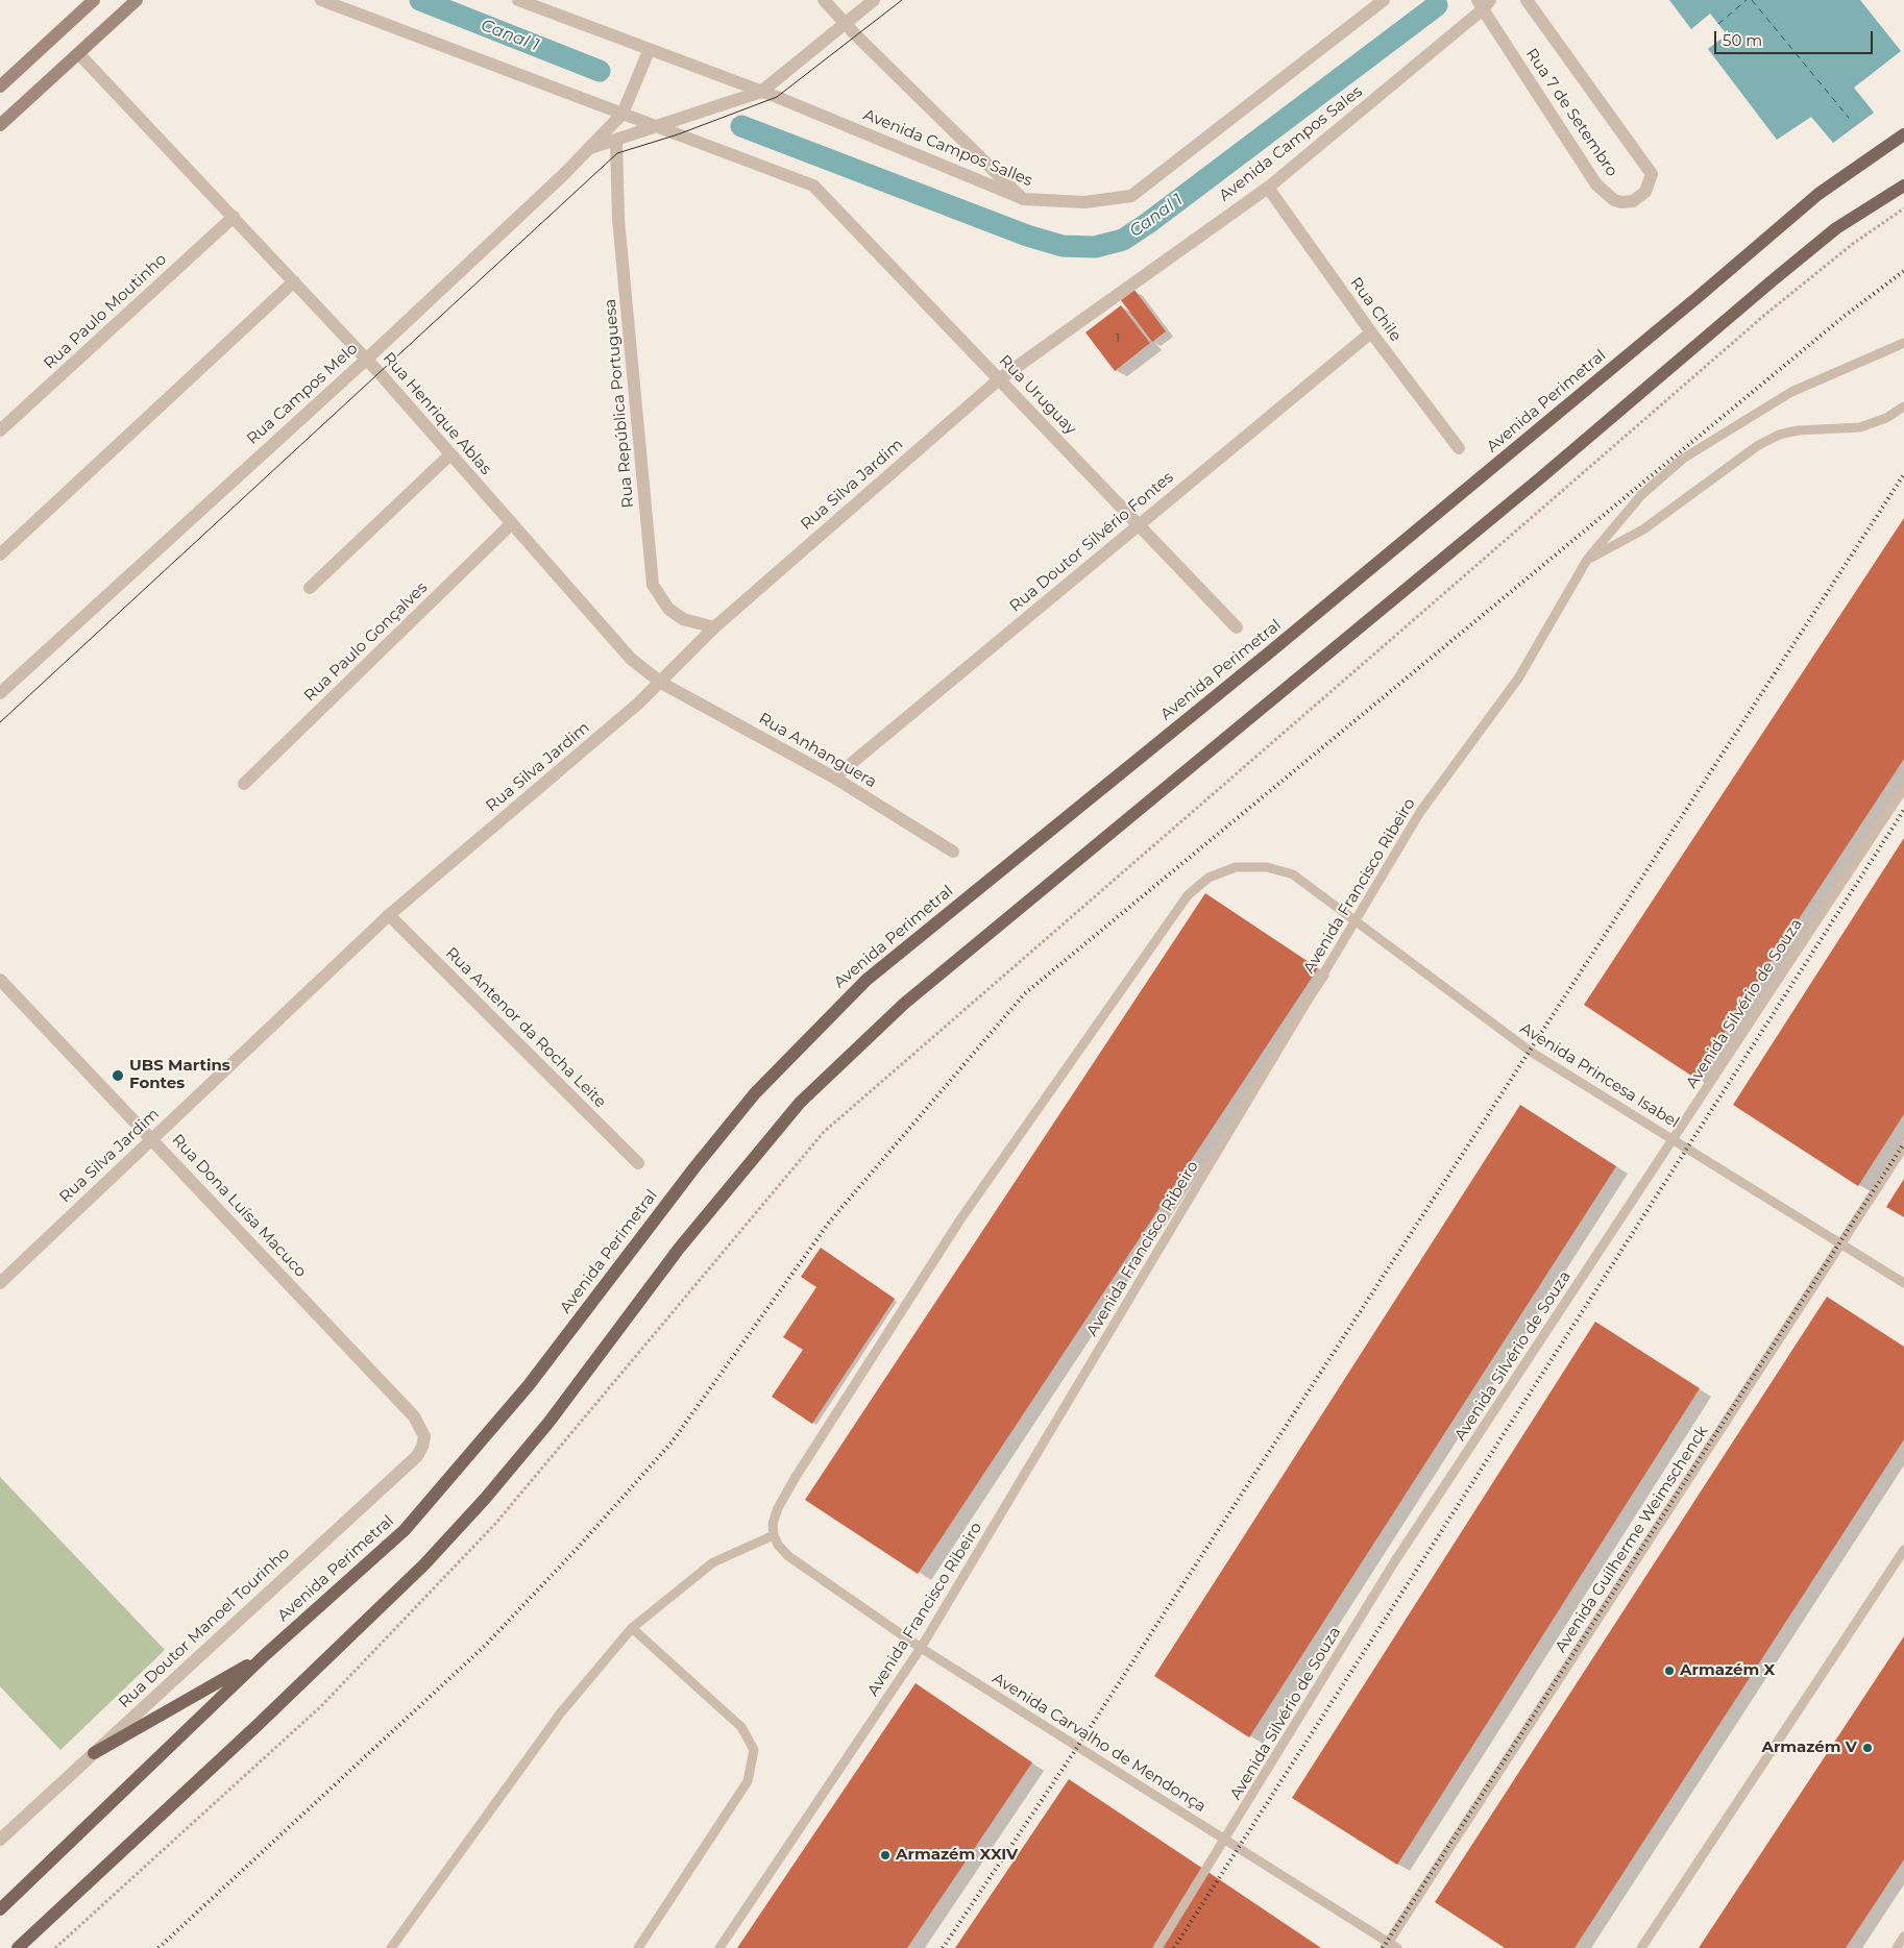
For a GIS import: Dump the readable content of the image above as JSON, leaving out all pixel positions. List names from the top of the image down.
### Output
{
  "streets": {
    "main road": ["Avenida Perimetral"],
    "street": [
      "Rua 7 de Setembro",
      "Avenida Campos Sales",
      "Avenida Campos Salles",
      "Rua Chile",
      "Rua Paulo Moutinho",
      "Rua Campos Melo",
      "Rua Uruguay",
      "Rua República Portuguesa",
      "Rua Henrique Ablas",
      "Rua Silva Jardim",
      "Rua Doutor Silvério Fontes",
      "Rua Paulo Gonçalves",
      "Rua Anhanguera",
      "Rua Antenor da Rocha Leite",
      "Rua Dona Luísa Macuco",
      "Rua Doutor Manoel Tourinho"
    ],
    "lane": [
      "Avenida Francisco Ribeiro",
      "Avenida Silvério de Souza",
      "Avenida Princesa Isabel",
      "Avenida Guilherme Weimschenck",
      "Avenida Carvalho de Mendonça"
    ]
  },
  "crossings": [
    ["Rua 7 de Setembro", "Avenida Campos Sales"],
    ["Avenida Campos Sales", "Rua Chile"],
    ["Avenida Campos Sales", "Rua Silva Jardim"],
    ["Rua Chile", "Rua Doutor Silvério Fontes"],
    ["Rua Paulo Moutinho", "Rua Henrique Ablas"],
    ["Rua Campos Melo", "Rua Henrique Ablas"],
    ["Rua Uruguay", "Rua Silva Jardim"],
    ["Rua Uruguay", "Rua Doutor Silvério Fontes"],
    ["Rua República Portuguesa", "Rua Silva Jardim"],
    ["Rua Henrique Ablas", "Rua Silva Jardim"],
    ["Rua Henrique Ablas", "Rua Paulo Gonçalves"],
    ["Rua Henrique Ablas", "Rua Anhanguera"],
    ["Rua Silva Jardim", "Rua Anhanguera"],
    ["Rua Silva Jardim", "Rua Antenor da Rocha Leite"],
    ["Rua Silva Jardim", "Rua Dona Luísa Macuco"],
    ["Rua Doutor Silvério Fontes", "Rua Anhanguera"],
    ["Avenida Francisco Ribeiro", "Avenida Princesa Isabel"],
    ["Avenida Francisco Ribeiro", "Avenida Carvalho de Mendonça"],
    ["Avenida Silvério de Souza", "Avenida Princesa Isabel"],
    ["Avenida Silvério de Souza", "Avenida Carvalho de Mendonça"],
    ["Avenida Princesa Isabel", "Avenida Guilherme Weimschenck"],
    ["Avenida Princesa Isabel", "Avenida Carvalho de Mendonça"],
    ["Rua Dona Luísa Macuco", "Rua Doutor Manoel Tourinho"],
    ["Avenida Guilherme Weimschenck", "Avenida Carvalho de Mendonça"]
  ],
  "water": ["Canal 1"],
  "places": [
    "UBS Martins Fontes",
    "Armazém X",
    "Armazém V",
    "Armazém XXIV"
  ],
  "house_numbers": ["1"],
  "scale_bar": "50 m"
}
